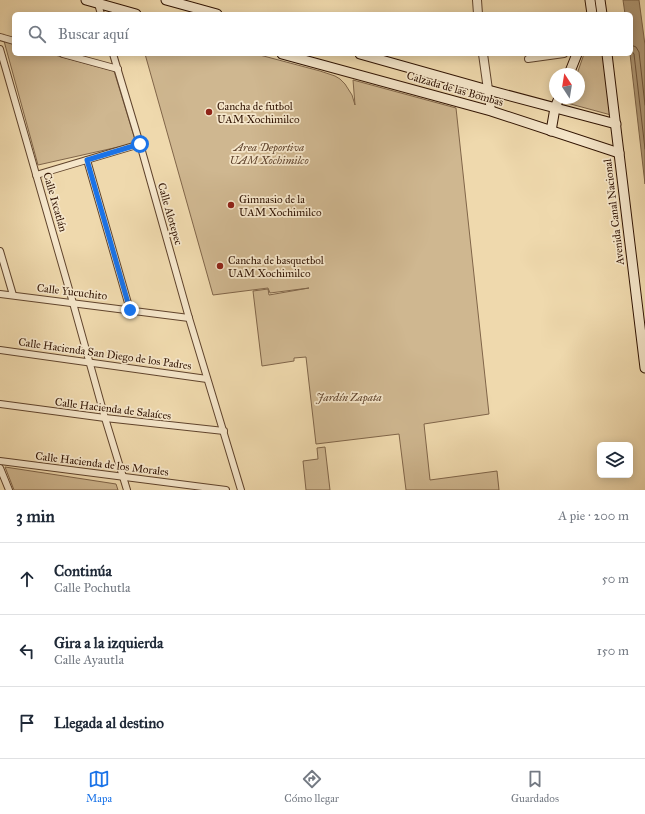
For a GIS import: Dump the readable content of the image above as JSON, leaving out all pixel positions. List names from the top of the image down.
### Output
{
  "streets": {
    "main road": ["Calzada de las Bombas", "Avenida Canal Nacional"],
    "street": [
      "Calle Ixcatlán",
      "Calle Alotepec",
      "Calle Yucuchito",
      "Calle Hacienda San Diego de los Padres",
      "Calle Hacienda de Salaíces",
      "Calle Hacienda de los Morales"
    ]
  },
  "crossings": [
    ["Calzada de las Bombas", "Avenida Canal Nacional"],
    ["Calle Ixcatlán", "Calle Yucuchito"],
    ["Calle Ixcatlán", "Calle Hacienda San Diego de los Padres"],
    ["Calle Ixcatlán", "Calle Hacienda de Salaíces"],
    ["Calle Ixcatlán", "Calle Hacienda de los Morales"],
    ["Calle Alotepec", "Calle Yucuchito"],
    ["Calle Alotepec", "Calle Hacienda San Diego de los Padres"],
    ["Calle Alotepec", "Calle Hacienda de Salaíces"]
  ],
  "parks": ["Area Deportiva UAM Xochimilco", "Jardín Zapata"],
  "places": ["Cancha de futbol UAM Xochimilco", "Gimnasio de la UAM Xochimilco", "Cancha de basquetbol UAM Xochimilco"],
  "north": "top",
  "page": {
    "search": "Buscar aquí",
    "heading": ["3 min", "A pie · 200 m"],
    "list": [
      ["Continúa", "Calle Pochutla", "50 m"],
      ["Gira a la izquierda", "Calle Ayautla", "150 m"],
      "Llegada al destino"
    ],
    "nav": ["Mapa", "Cómo llegar", "Guardados"]
  }
}
